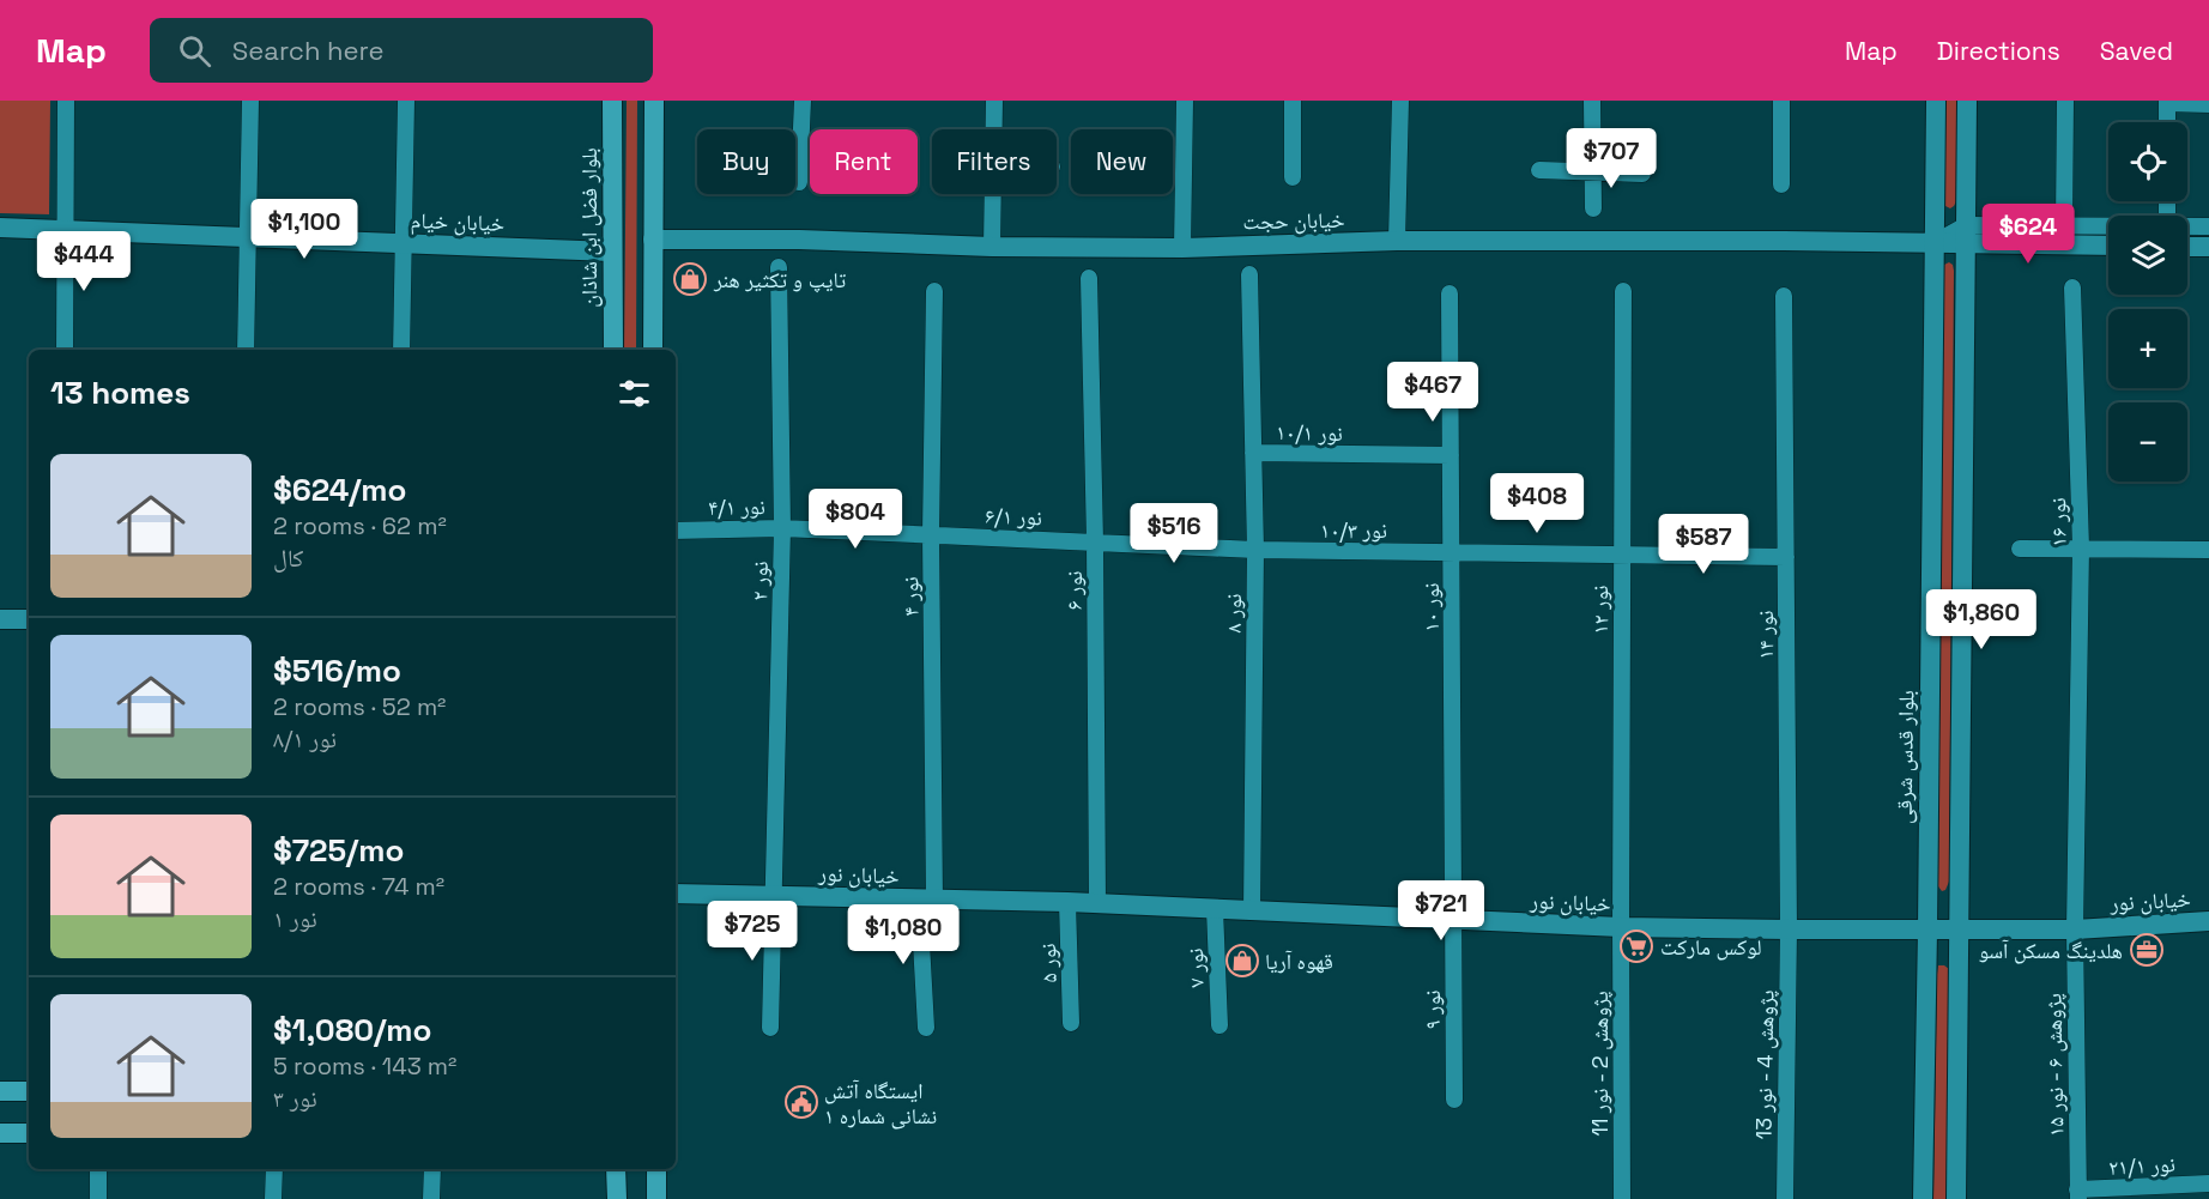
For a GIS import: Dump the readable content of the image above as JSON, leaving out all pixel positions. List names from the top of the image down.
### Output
{
  "streets": {
    "main road": [
      "خیابان حجت",
      "خیابان خیام",
      "بلوار فضل ابن شاذان",
      "بلوار قدس شرقی",
      "خیابان نور"
    ],
    "street": [
      "نور ۱۰/۱",
      "نور ۴/۱",
      "نور ۶/۱",
      "نور ۱۶",
      "نور ۱۰/۳",
      "نور ۲",
      "نور ۶",
      "نور ۴",
      "نور ۱۰",
      "نور ۱۲",
      "نور ۸",
      "نور ۱۴",
      "نور ۵",
      "نور ۷",
      "نور ۹",
      "پژوهش 2 - نور 11",
      "پژوهش 4 - نور 13",
      "پژوهش ۶ - نور ۱۵",
      "نور ۲۱/۱"
    ]
  },
  "crossings": [
    ["خیابان حجت", "بلوار قدس شرقی"],
    ["خیابان خیام", "بلوار فضل ابن شاذان"],
    ["نور ۱۰/۱", "نور ۱۰"],
    ["نور ۱۰/۱", "نور ۸"],
    ["نور ۴/۱", "نور ۶/۱"],
    ["نور ۴/۱", "نور ۲"],
    ["نور ۴/۱", "نور ۴"],
    ["نور ۶/۱", "نور ۱۰/۳"],
    ["نور ۶/۱", "نور ۶"],
    ["نور ۶/۱", "نور ۴"],
    ["نور ۶/۱", "نور ۸"],
    ["نور ۱۶", "خیابان نور"],
    ["نور ۱۶", "پژوهش ۶ - نور ۱۵"],
    ["نور ۱۰/۳", "نور ۱۰"],
    ["نور ۱۰/۳", "نور ۱۲"],
    ["نور ۱۰/۳", "نور ۸"],
    ["نور ۱۰/۳", "نور ۱۴"],
    ["نور ۲", "خیابان نور"],
    ["نور ۶", "خیابان نور"],
    ["نور ۴", "خیابان نور"],
    ["نور ۱۰", "خیابان نور"],
    ["نور ۱۰", "نور ۹"],
    ["نور ۱۲", "خیابان نور"],
    ["نور ۱۲", "پژوهش 2 - نور 11"],
    ["نور ۸", "خیابان نور"],
    ["نور ۱۴", "خیابان نور"],
    ["نور ۱۴", "پژوهش 4 - نور 13"],
    ["بلوار قدس شرقی", "خیابان نور"],
    ["خیابان نور", "نور ۵"],
    ["خیابان نور", "نور ۷"],
    ["خیابان نور", "نور ۹"],
    ["خیابان نور", "پژوهش 2 - نور 11"],
    ["خیابان نور", "پژوهش 4 - نور 13"],
    ["خیابان نور", "پژوهش ۶ - نور ۱۵"],
    ["پژوهش ۶ - نور ۱۵", "نور ۲۱/۱"]
  ],
  "places": {
    "shop": ["تایپ و تکثیر هنر", "قهوه آریا"],
    "supermarket": ["لوکس مارکت"],
    "office": ["هلدینگ مسکن آسو"],
    "public building": ["ایستگاه آتش نشانی شماره ۱"]
  },
  "page": {
    "header": "Map",
    "search": "Search here",
    "nav": ["Map", "Directions", "Saved"],
    "map_buttons": ["+", "−"],
    "price": [
      "$707",
      "$1,100",
      "$624",
      "$444",
      "$467",
      "$408",
      "$804",
      "$516",
      "$587",
      "$1,860",
      "$721",
      "$725",
      "$1,080"
    ],
    "chip": [
      "Buy",
      "Rent",
      "Filters",
      "New"
    ],
    "heading": "13 homes",
    "list": [
      {
        "name": "$624/mo",
        "note": "2 rooms · 62 m² · کال"
      },
      {
        "name": "$516/mo",
        "note": "2 rooms · 52 m² · نور ۸/۱"
      },
      {
        "name": "$725/mo",
        "note": "2 rooms · 74 m² · نور ۱"
      },
      {
        "name": "$1,080/mo",
        "note": "5 rooms · 143 m² · نور ۳"
      }
    ]
  }
}
